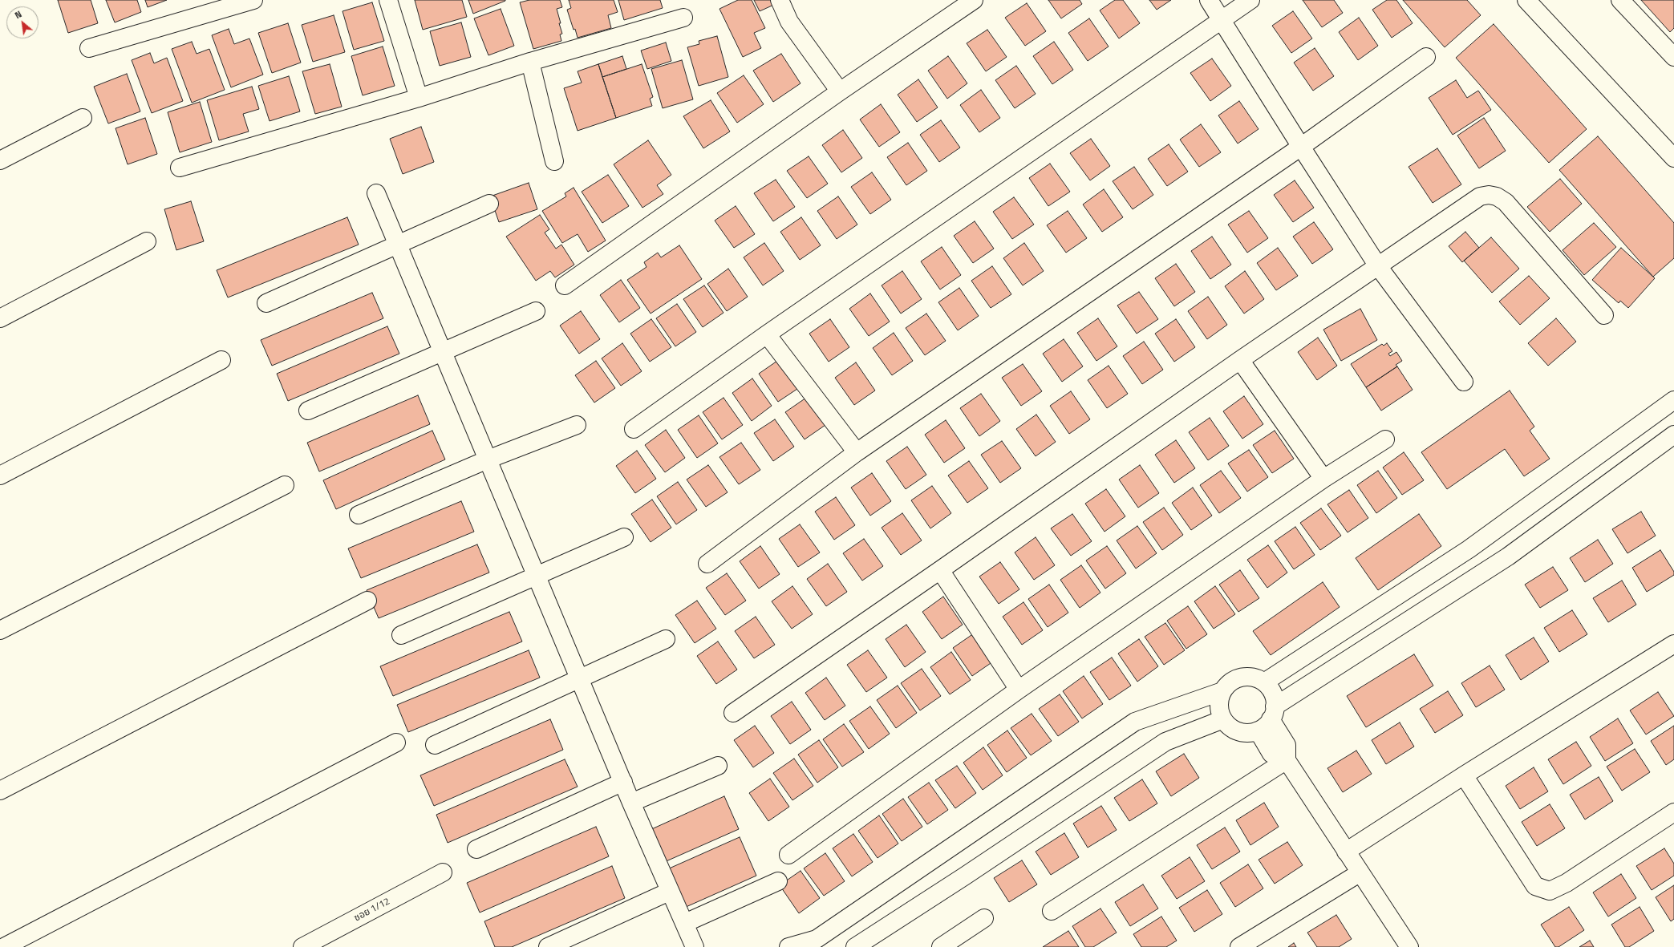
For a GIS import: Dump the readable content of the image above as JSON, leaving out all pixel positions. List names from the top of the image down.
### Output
{
  "streets": {
    "street": ["ซอย 1/12"]
  },
  "north": "top left"
}
